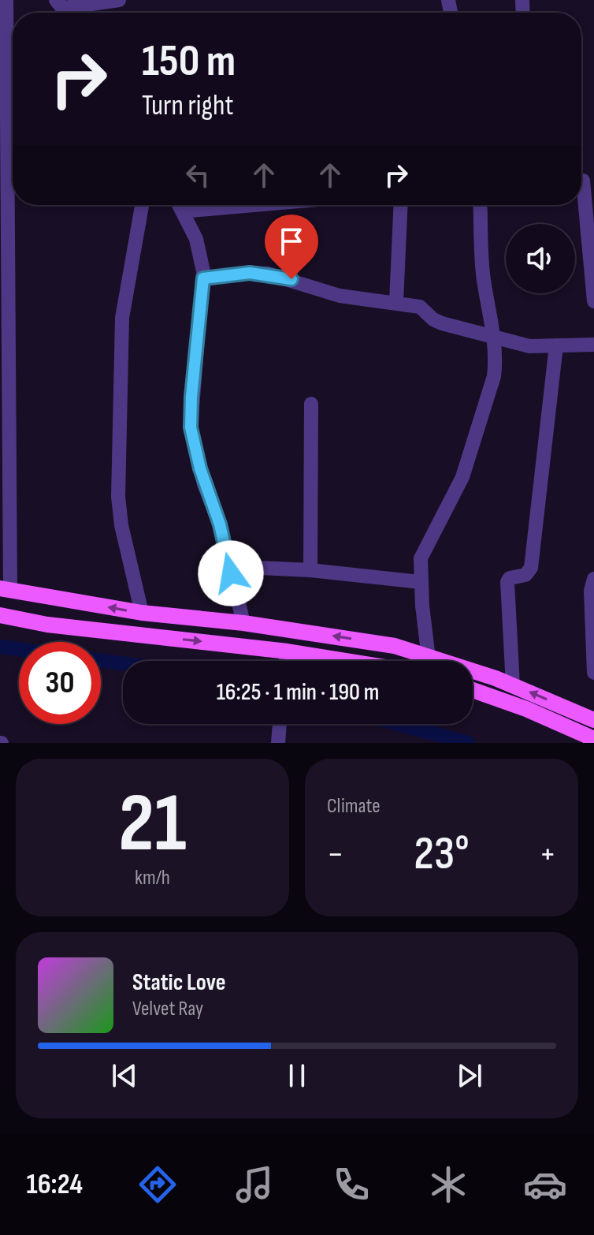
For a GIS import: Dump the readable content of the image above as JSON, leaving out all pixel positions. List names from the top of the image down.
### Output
{
  "page": {
    "turn": ["150 m", "Turn right"],
    "limit": "30",
    "trip": "16:25 · 1 min · 190 m",
    "tile": [
      ["21", "km/h"],
      "Climate"
    ],
    "heat": ["−", "23°", "+"],
    "song": ["Static Love", "Velvet Ray"],
    "tabs": "16:24"
  }
}
